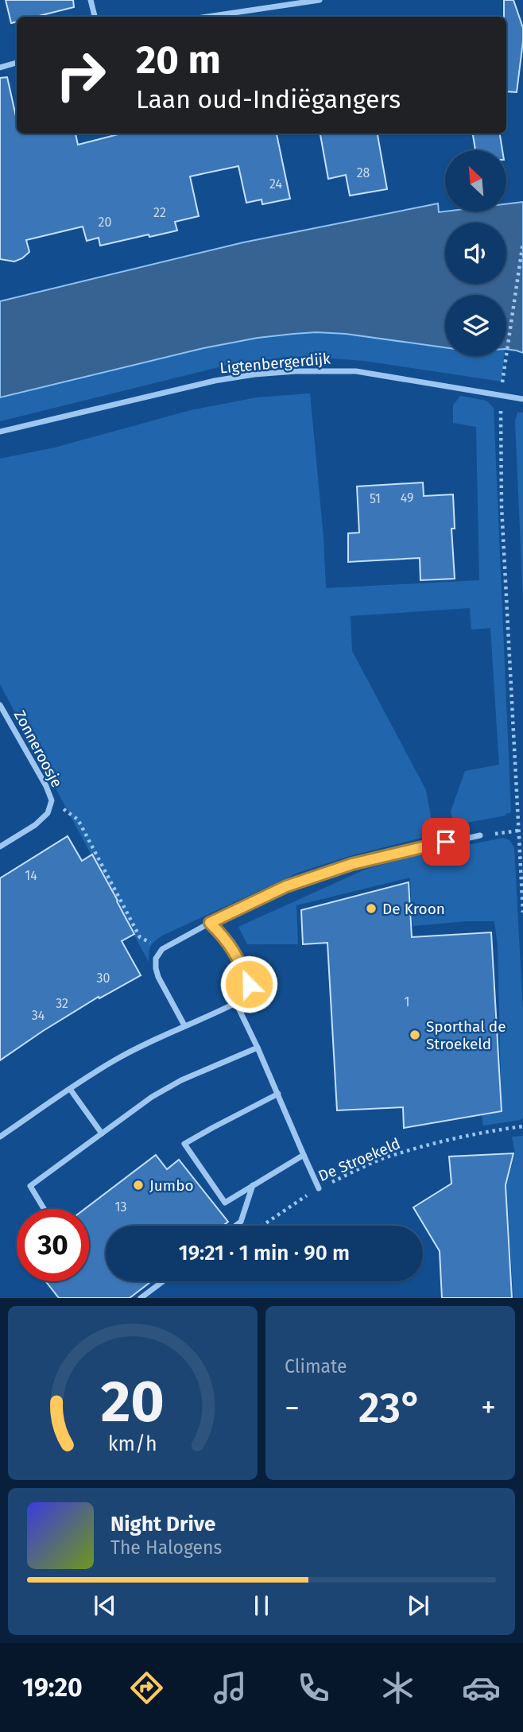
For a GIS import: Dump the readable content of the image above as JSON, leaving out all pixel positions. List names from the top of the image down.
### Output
{
  "streets": {
    "street": ["Ligtenbergerdijk", "Zonneroosje"],
    "path": ["De Stroekeld"]
  },
  "places": ["De Kroon", "Sporthal de Stroekeld", "Jumbo"],
  "house_numbers": [
    "28",
    "24",
    "22",
    "20",
    "49",
    "51",
    "14",
    "30",
    "1",
    "32",
    "34",
    "13"
  ],
  "north": "top left",
  "page": {
    "turn": ["20 m", "Laan oud-Indiëgangers"],
    "limit": "30",
    "trip": "19:21 · 1 min · 90 m",
    "tile": "Climate",
    "heat": ["−", "23°", "+"],
    "song": ["Night Drive", "The Halogens"],
    "tabs": "19:20",
    "gauge": ["20", "km/h"]
  }
}
